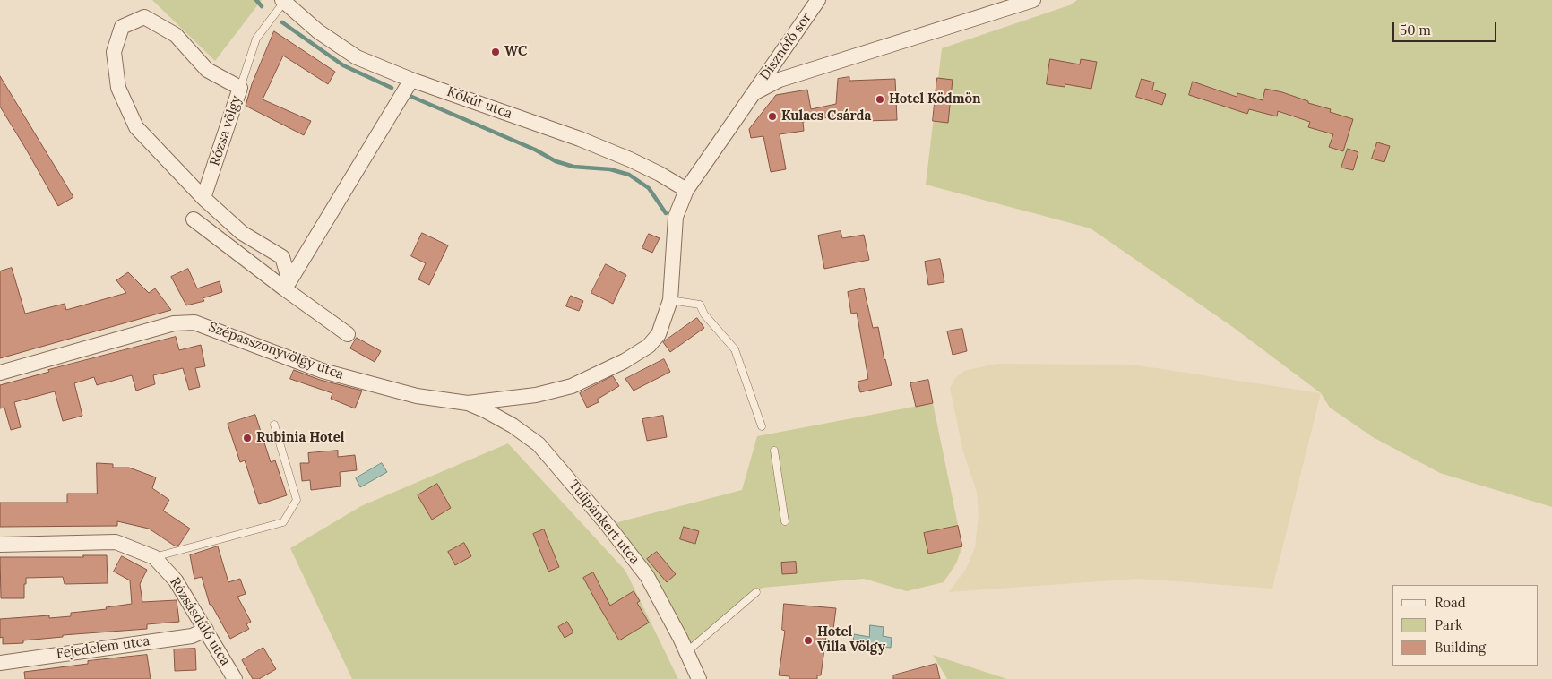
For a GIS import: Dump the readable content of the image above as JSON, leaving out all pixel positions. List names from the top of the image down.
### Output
{
  "streets": {
    "street": [
      "Disznófő sor",
      "Kőkút utca",
      "Rózsa völgy",
      "Szépasszonyvölgy utca",
      "Tulipánkert utca",
      "Rózsásdűlő utca",
      "Fejedelem utca"
    ]
  },
  "crossings": [
    ["Disznófő sor", "Kőkút utca"],
    ["Disznófő sor", "Szépasszonyvölgy utca"],
    ["Kőkút utca", "Szépasszonyvölgy utca"],
    ["Szépasszonyvölgy utca", "Tulipánkert utca"],
    ["Rózsásdűlő utca", "Fejedelem utca"]
  ],
  "places": [
    "WC",
    "Hotel Ködmön",
    "Kulacs Csárda",
    "Rubinia Hotel",
    "Hotel Villa Völgy"
  ],
  "legend": ["Road", "Park", "Building"],
  "scale_bar": "50 m"
}
